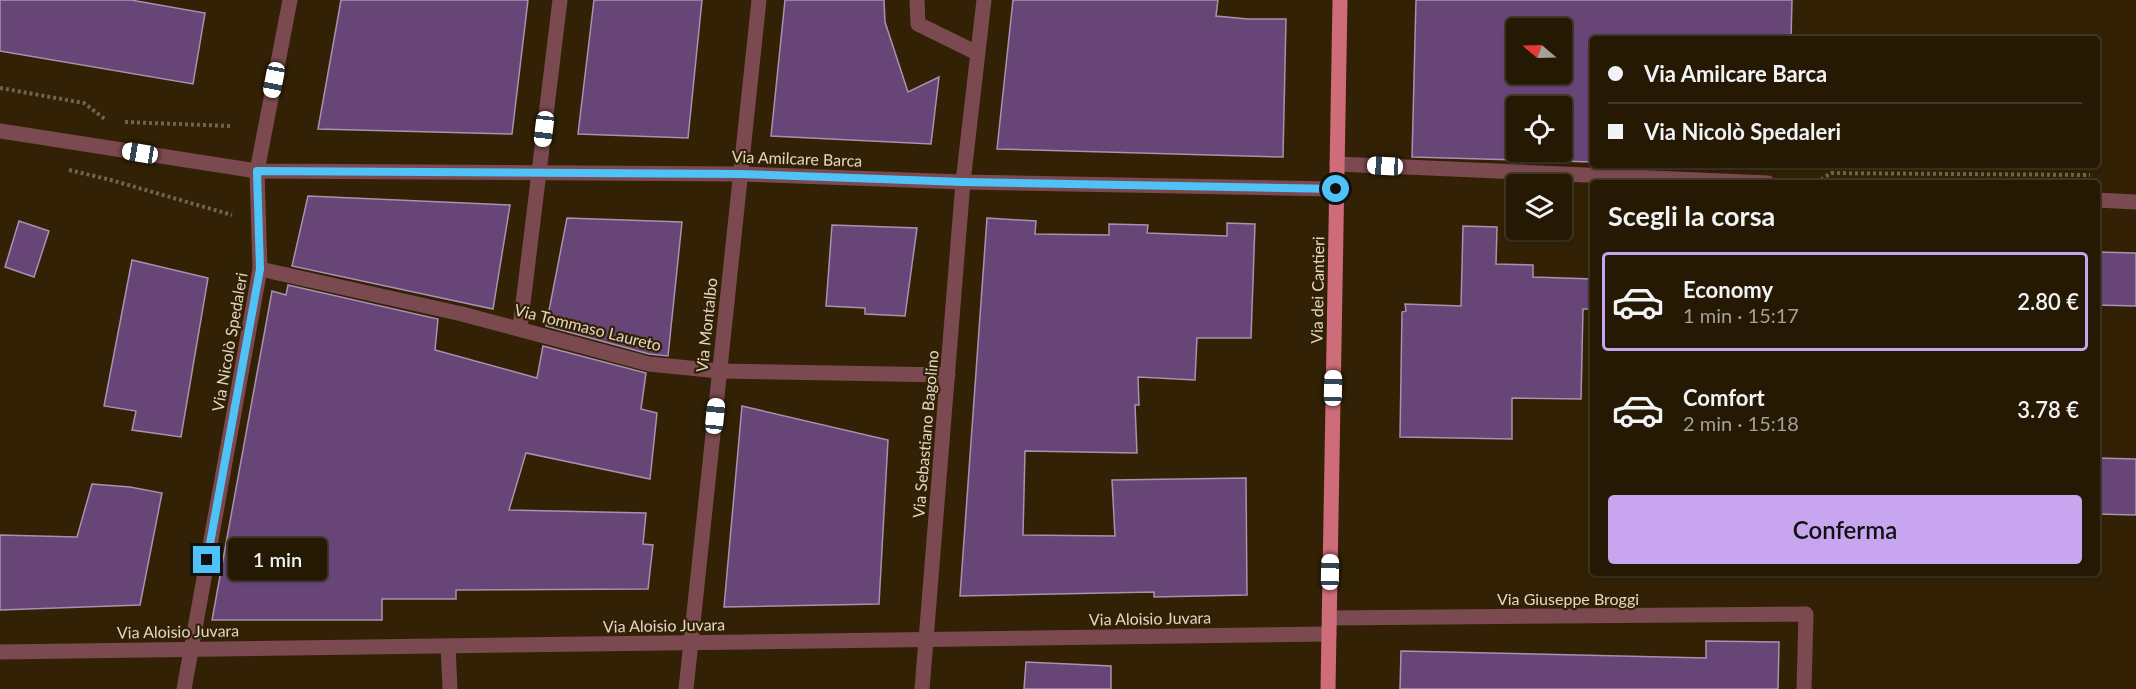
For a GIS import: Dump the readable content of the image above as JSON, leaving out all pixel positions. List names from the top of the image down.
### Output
{
  "streets": {
    "main road": ["Via dei Cantieri"],
    "street": [
      "Via Amilcare Barca",
      "Via Montalbo",
      "Via Tommaso Laureto",
      "Via Nicolò Spedaleri",
      "Via Sebastiano Bagolino",
      "Via Giuseppe Broggi",
      "Via Aloisio Juvara"
    ]
  },
  "crossings": [
    ["Via Amilcare Barca", "Via dei Cantieri"],
    ["Via Amilcare Barca", "Via Montalbo"],
    ["Via Amilcare Barca", "Via Nicolò Spedaleri"],
    ["Via Amilcare Barca", "Via Sebastiano Bagolino"],
    ["Via dei Cantieri", "Via Giuseppe Broggi"],
    ["Via dei Cantieri", "Via Aloisio Juvara"],
    ["Via Montalbo", "Via Tommaso Laureto"],
    ["Via Montalbo", "Via Aloisio Juvara"],
    ["Via Tommaso Laureto", "Via Nicolò Spedaleri"],
    ["Via Tommaso Laureto", "Via Sebastiano Bagolino"],
    ["Via Nicolò Spedaleri", "Via Aloisio Juvara"],
    ["Via Sebastiano Bagolino", "Via Aloisio Juvara"],
    ["Via Giuseppe Broggi", "Via Aloisio Juvara"]
  ],
  "north": "left",
  "page": {
    "banner": ["Via Amilcare Barca", "Via Nicolò Spedaleri"],
    "heading": "Scegli la corsa",
    "list": [
      {
        "name": "Economy",
        "note": "1 min · 15:17",
        "value": "2.80 €"
      },
      {
        "name": "Comfort",
        "note": "2 min · 15:18",
        "value": "3.78 €"
      }
    ],
    "buttons": "Conferma",
    "bubble": "1 min"
  }
}
